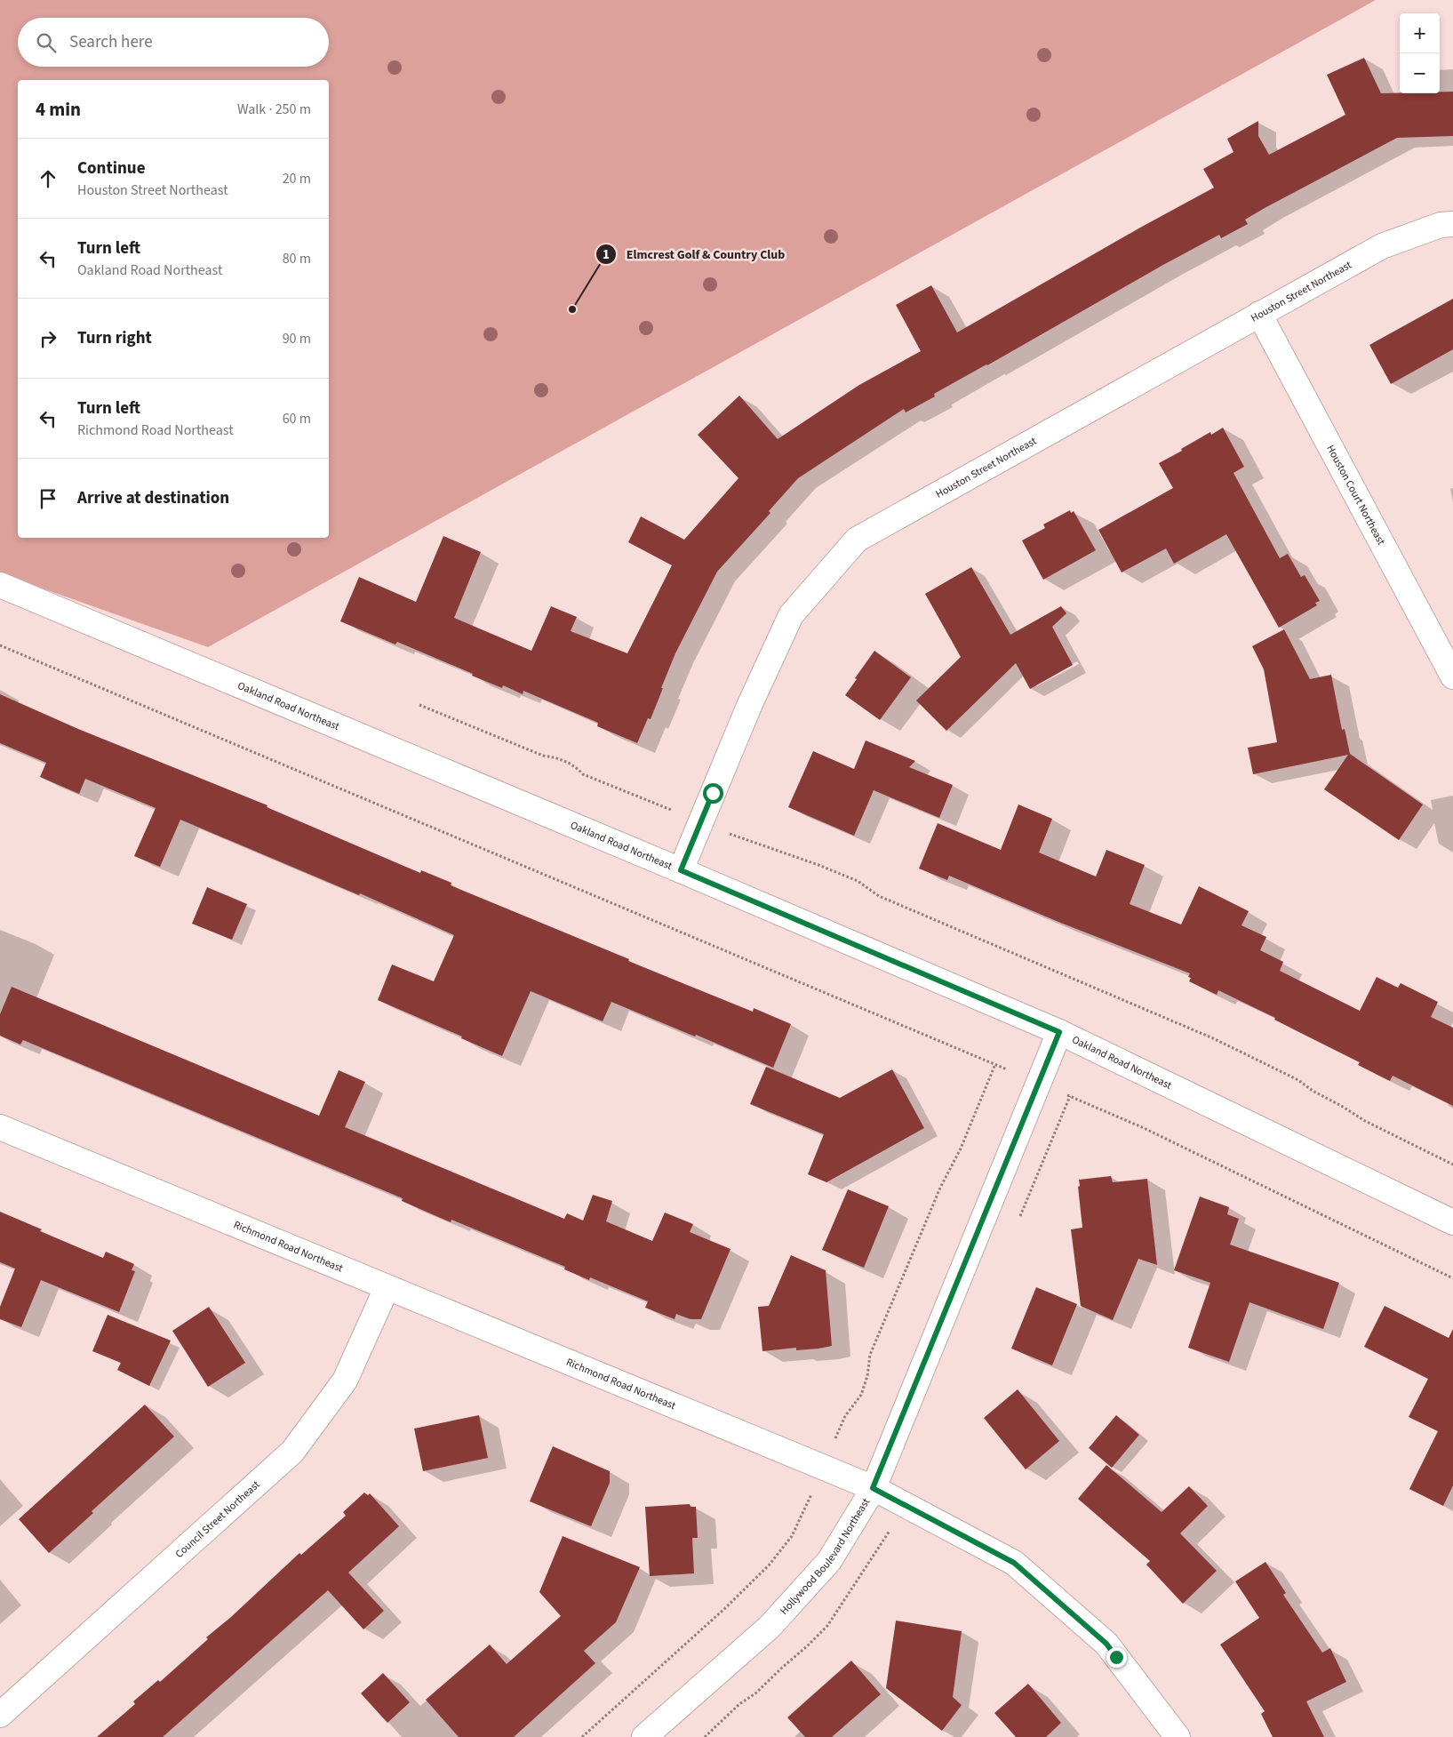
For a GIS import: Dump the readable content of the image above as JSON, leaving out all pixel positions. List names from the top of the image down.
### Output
{
  "streets": {
    "street": [
      "Houston Street Northeast",
      "Houston Court Northeast",
      "Oakland Road Northeast",
      "Richmond Road Northeast",
      "Council Street Northeast",
      "Hollywood Boulevard Northeast"
    ]
  },
  "crossings": [
    ["Houston Street Northeast", "Houston Court Northeast"],
    ["Houston Street Northeast", "Oakland Road Northeast"],
    ["Oakland Road Northeast", "Hollywood Boulevard Northeast"],
    ["Richmond Road Northeast", "Council Street Northeast"],
    ["Richmond Road Northeast", "Hollywood Boulevard Northeast"]
  ],
  "places": ["Elmcrest Golf & Country Club"],
  "page": {
    "map_buttons": ["+", "−"],
    "search": "Search here",
    "heading": ["4 min", "Walk · 250 m"],
    "list": [
      ["Continue", "Houston Street Northeast", "20 m"],
      ["Turn left", "Oakland Road Northeast", "80 m"],
      ["Turn right", "90 m"],
      ["Turn left", "Richmond Road Northeast", "60 m"],
      "Arrive at destination"
    ]
  }
}
